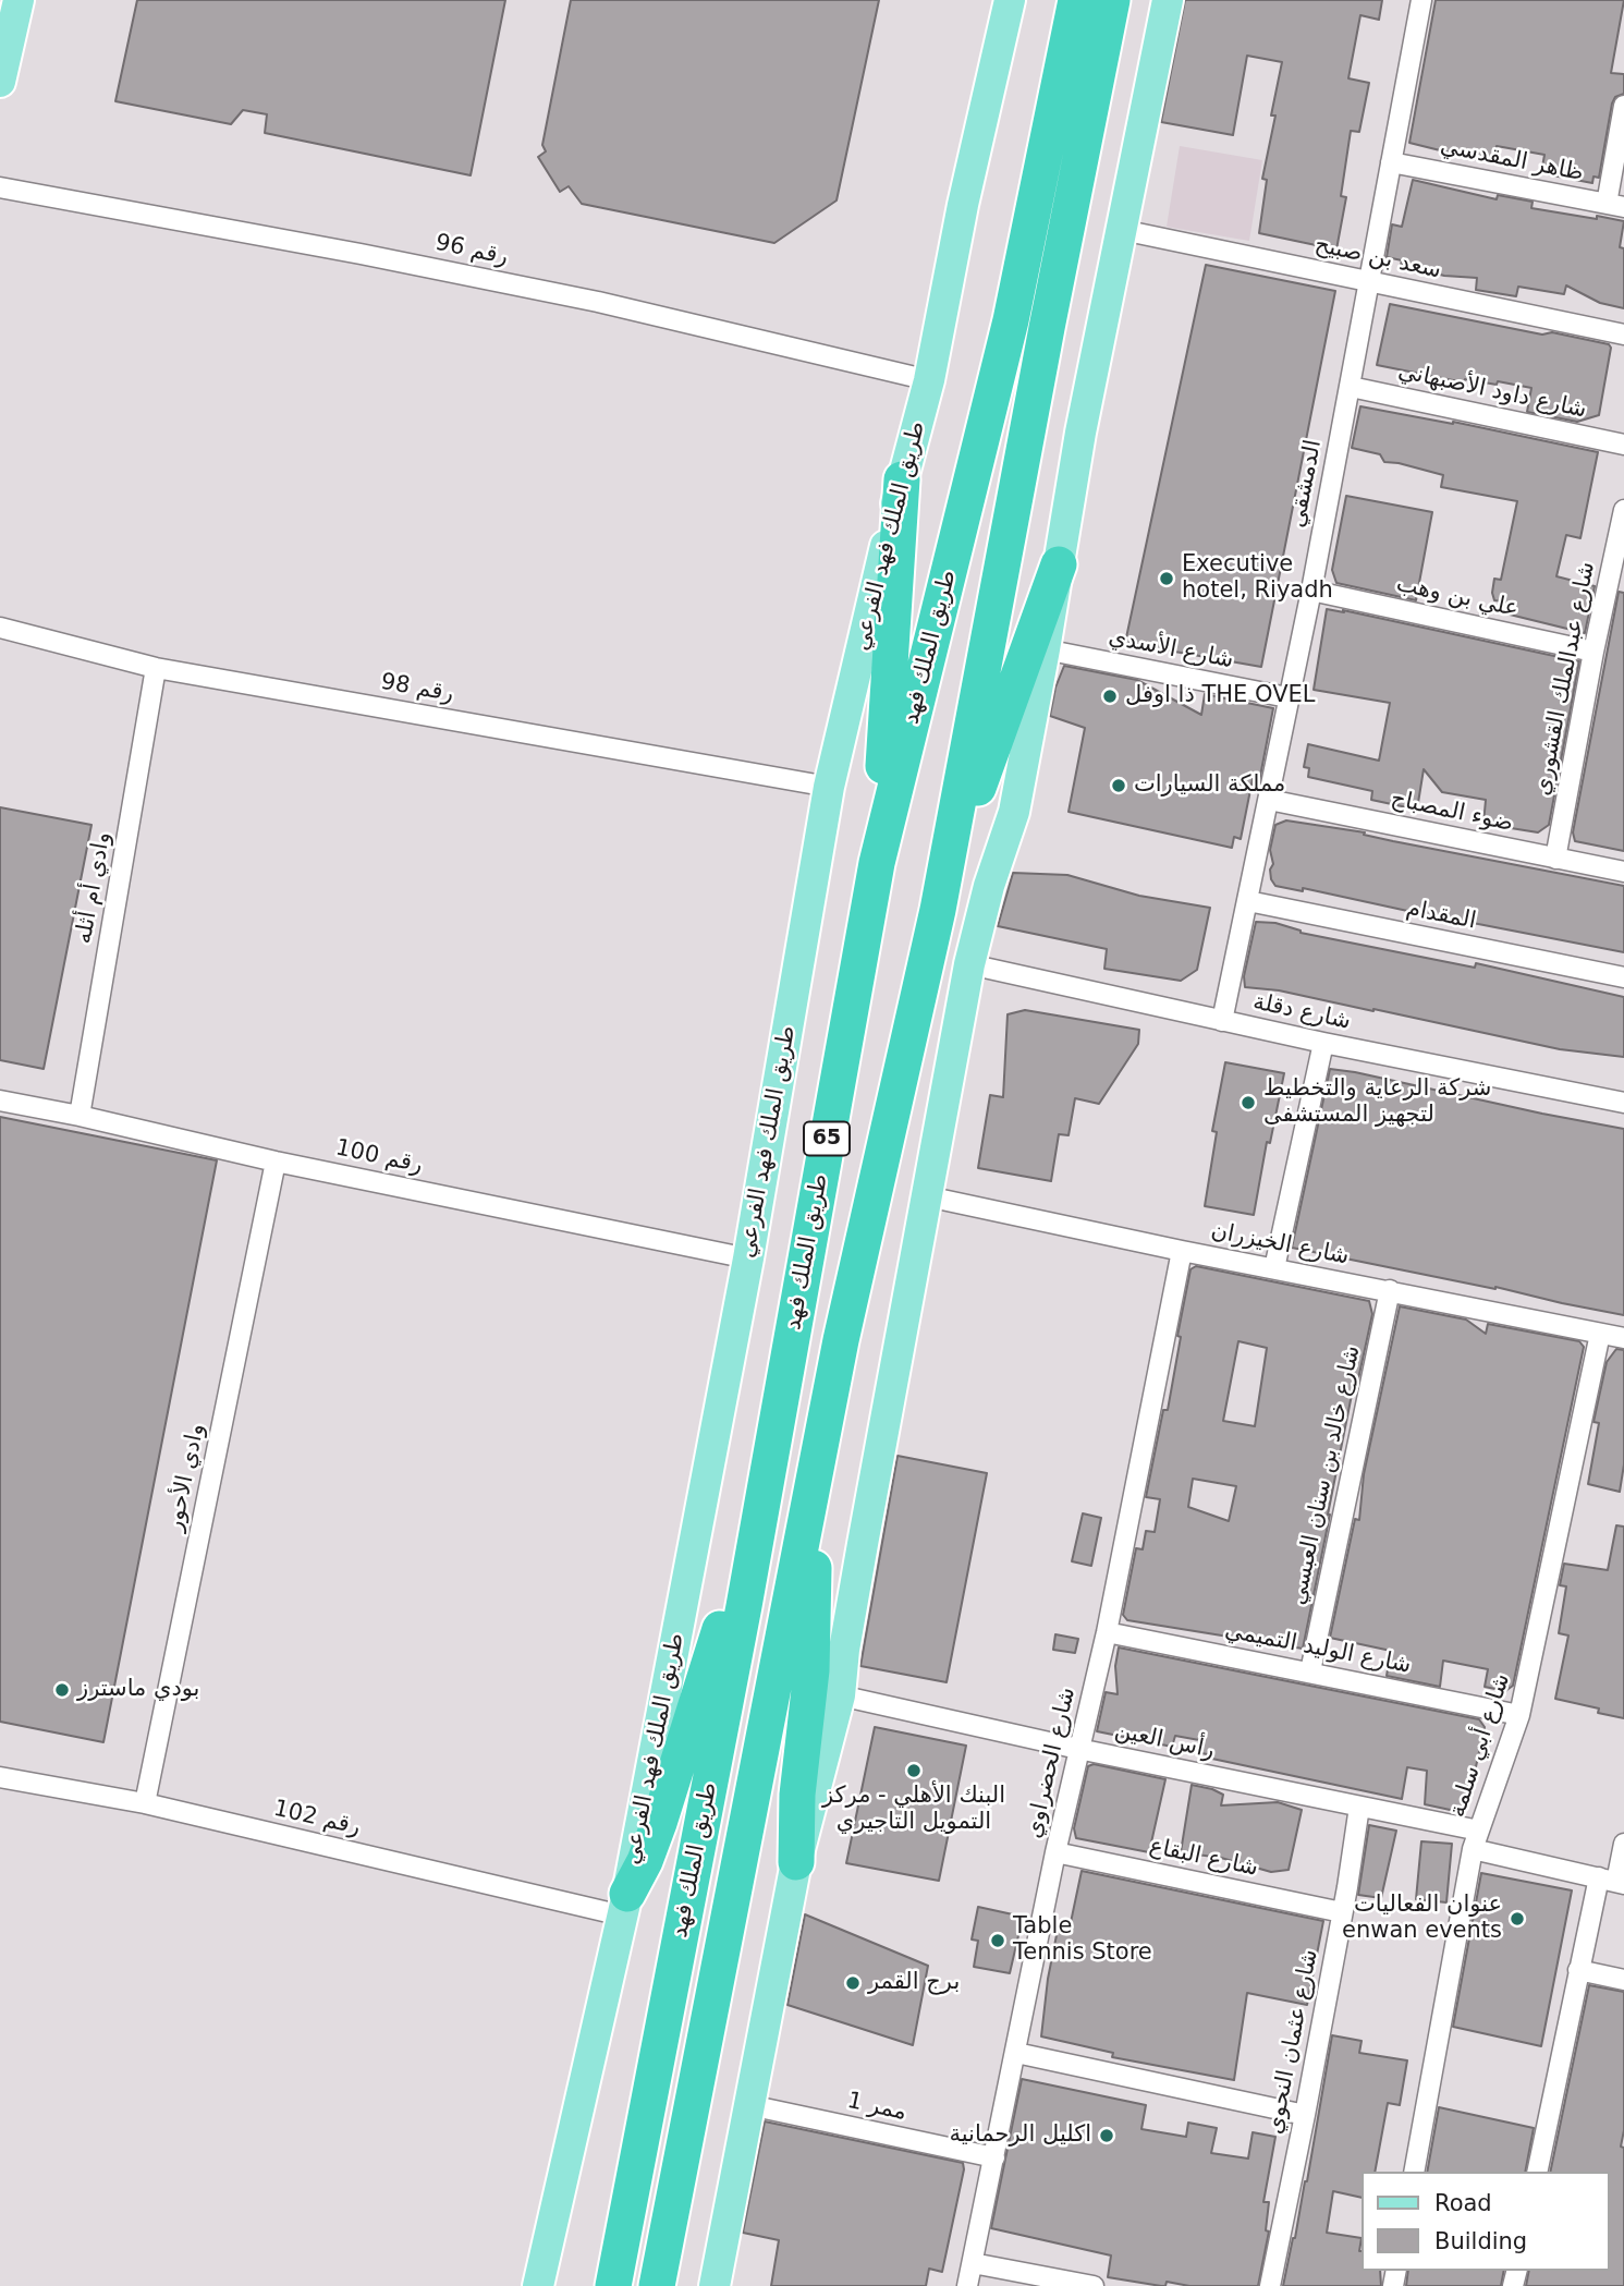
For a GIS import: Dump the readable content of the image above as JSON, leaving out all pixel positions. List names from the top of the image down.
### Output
{
  "streets": {
    "highway": ["طريق الملك فهد", "65"],
    "main road": ["طريق الملك فهد الفرعي"],
    "street": [
      "ظاهر المقدسي",
      "رقم 96",
      "سعد بن صبيح",
      "شارع داود الأصبهاني",
      "الدمشقي",
      "علي بن وهب",
      "شارع الأسدي",
      "شارع عبدالملك القشوري",
      "رقم 98",
      "ضوء المصباح",
      "وادي أم أثله",
      "المقدام",
      "شارع دقلة",
      "رقم 100",
      "شارع الخيزران",
      "شارع خالد بن سنان العبسي",
      "وادي الأحور",
      "شارع الوليد التميمي",
      "رأس العين",
      "شارع أبي سلمة",
      "شارع الحضراوي",
      "رقم 102",
      "شارع البقاع",
      "شارع عثمان النحوي",
      "ممر 1"
    ]
  },
  "crossings": [
    ["ظاهر المقدسي", "الدمشقي"],
    ["رقم 96", "طريق الملك فهد الفرعي"],
    ["سعد بن صبيح", "الدمشقي"],
    ["شارع داود الأصبهاني", "الدمشقي"],
    ["الدمشقي", "علي بن وهب"],
    ["الدمشقي", "شارع الأسدي"],
    ["الدمشقي", "ضوء المصباح"],
    ["الدمشقي", "المقدام"],
    ["الدمشقي", "شارع دقلة"],
    ["طريق الملك فهد الفرعي", "رقم 98"],
    ["طريق الملك فهد الفرعي", "رقم 100"],
    ["طريق الملك فهد الفرعي", "رقم 102"],
    ["علي بن وهب", "شارع عبدالملك القشوري"],
    ["شارع عبدالملك القشوري", "ضوء المصباح"],
    ["رقم 98", "وادي أم أثله"],
    ["وادي أم أثله", "رقم 100"],
    ["رقم 100", "وادي الأحور"],
    ["شارع الخيزران", "شارع خالد بن سنان العبسي"],
    ["شارع الخيزران", "شارع أبي سلمة"],
    ["شارع الخيزران", "شارع الحضراوي"],
    ["شارع خالد بن سنان العبسي", "شارع الوليد التميمي"],
    ["وادي الأحور", "رقم 102"],
    ["شارع الوليد التميمي", "شارع أبي سلمة"],
    ["شارع الوليد التميمي", "شارع الحضراوي"],
    ["رأس العين", "شارع أبي سلمة"],
    ["رأس العين", "شارع الحضراوي"],
    ["رأس العين", "شارع عثمان النحوي"],
    ["شارع الحضراوي", "شارع البقاع"],
    ["شارع الحضراوي", "ممر 1"],
    ["شارع البقاع", "شارع عثمان النحوي"]
  ],
  "places": [
    "Executive hotel, Riyadh",
    "ذا اوفل THE OVEL",
    "مملكة السيارات",
    "شركة الرعاية والتخطيط لتجهيز المستشفى",
    "بودي ماسترز",
    "البنك الأهلي - مركز التمويل التاجيري",
    "عنوان الفعاليات enwan events",
    "Table Tennis Store",
    "برج القمر",
    "اكليل الرحمانية"
  ],
  "legend": ["Road", "Building"]
}
